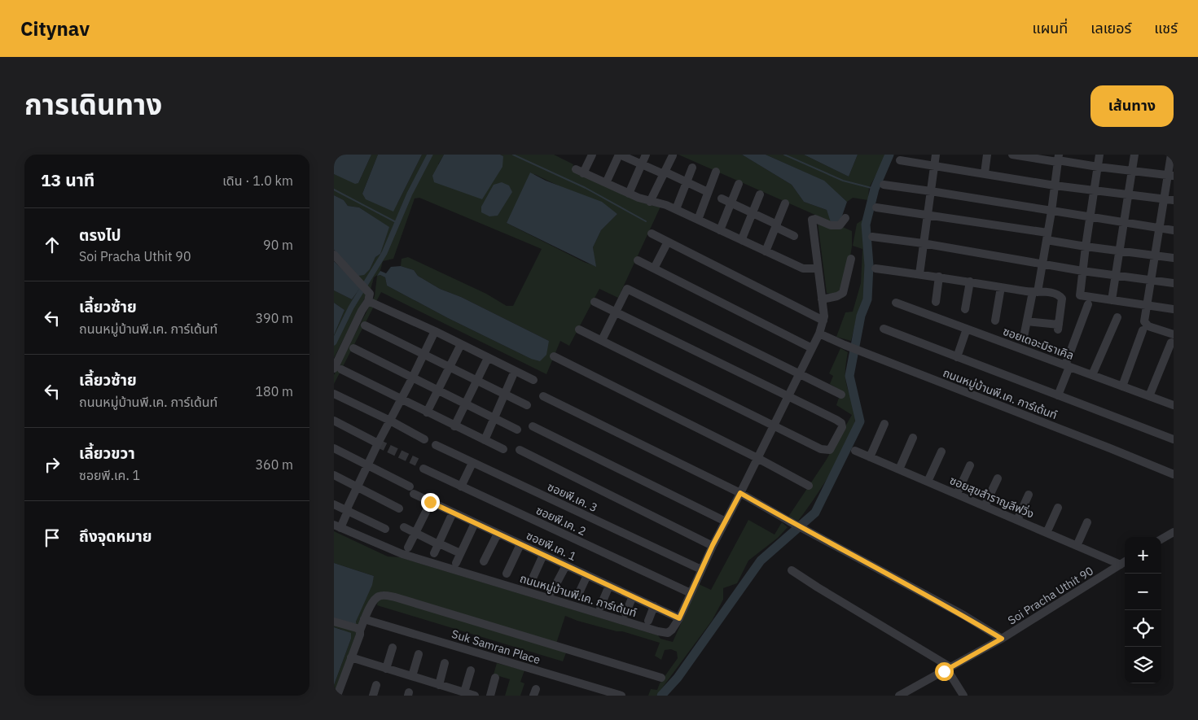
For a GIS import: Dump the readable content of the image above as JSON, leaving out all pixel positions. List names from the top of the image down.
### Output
{
  "streets": {
    "street": [
      "ซอยเดอะมิราเคิล",
      "ถนนหมู่บ้านพี.เค. การ์เด้นท์",
      "ซอยพี.เค. 3",
      "ซอยสุขสำราญลีฟวิ่ง",
      "ซอยพี.เค. 2",
      "ซอยพี.เค. 1",
      "Soi Pracha Uthit 90",
      "Suk Samran Place"
    ]
  },
  "crossings": [
    ["ถนนหมู่บ้านพี.เค. การ์เด้นท์", "ซอยพี.เค. 3"],
    ["ถนนหมู่บ้านพี.เค. การ์เด้นท์", "ซอยพี.เค. 2"],
    ["ถนนหมู่บ้านพี.เค. การ์เด้นท์", "ซอยพี.เค. 1"],
    ["ซอยสุขสำราญลีฟวิ่ง", "Soi Pracha Uthit 90"]
  ],
  "page": {
    "header": "Citynav",
    "nav": ["แผนที่", "เลเยอร์", "แชร์"],
    "title": "การเดินทาง",
    "buttons": "เส้นทาง",
    "heading": ["13 นาที", "เดิน · 1.0 km"],
    "list": [
      ["ตรงไป", "Soi Pracha Uthit 90", "90 m"],
      ["เลี้ยวซ้าย", "ถนนหมู่บ้านพี.เค. การ์เด้นท์", "390 m"],
      ["เลี้ยวซ้าย", "ถนนหมู่บ้านพี.เค. การ์เด้นท์", "180 m"],
      ["เลี้ยวขวา", "ซอยพี.เค. 1", "360 m"],
      "ถึงจุดหมาย"
    ],
    "map_buttons": ["+", "−"]
  }
}
